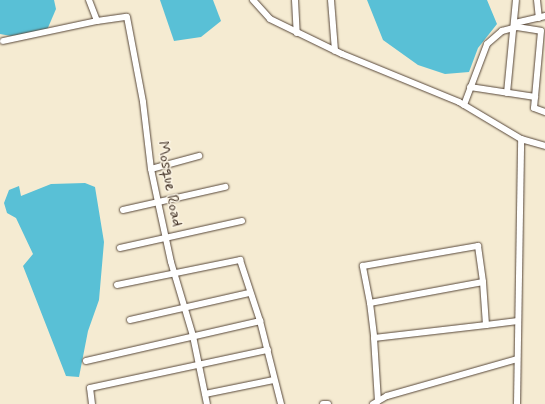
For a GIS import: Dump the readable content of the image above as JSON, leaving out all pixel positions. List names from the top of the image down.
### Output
{
  "streets": {
    "street": ["Mosque Road"]
  }
}
